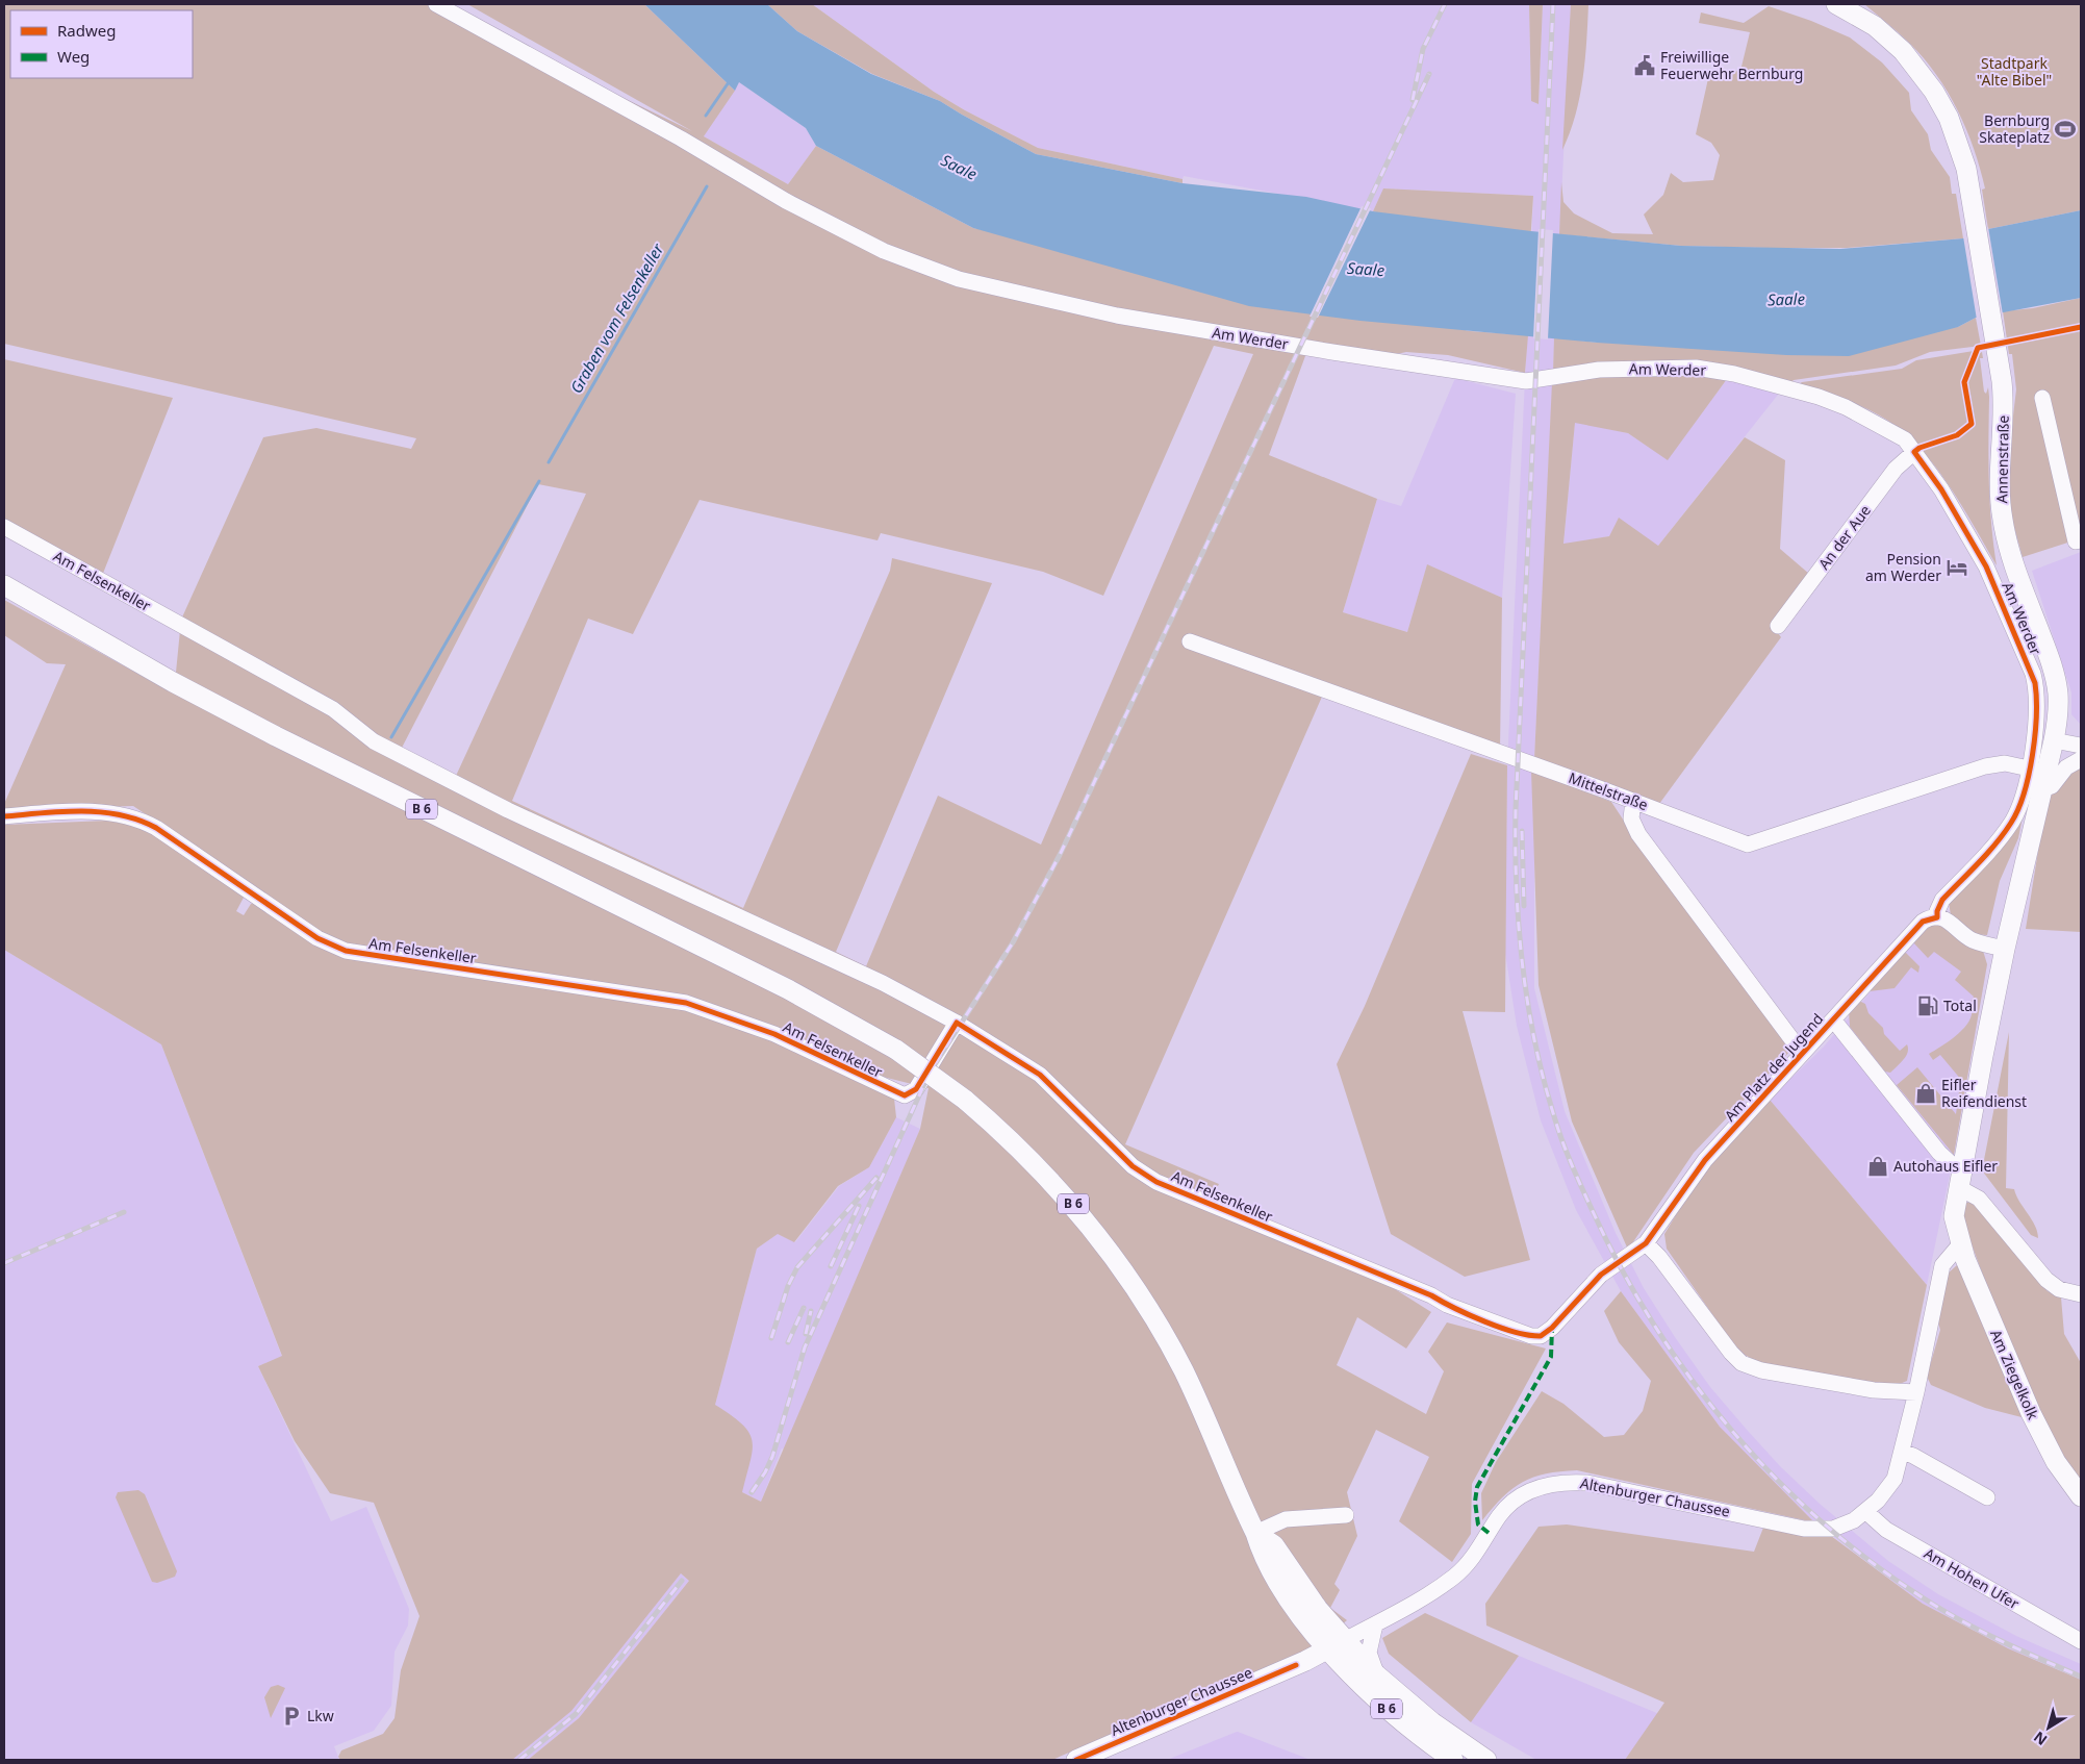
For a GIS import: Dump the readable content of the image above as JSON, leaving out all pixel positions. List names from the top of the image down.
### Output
{
  "streets": {
    "main road": [
      "Annenstraße",
      "B 6",
      "Am Ziegelkolk",
      "Altenburger Chaussee"
    ],
    "street": [
      "Am Werder",
      "An der Aue",
      "Am Felsenkeller",
      "Mittelstraße",
      "Am Platz der Jugend",
      "Am Hohen Ufer"
    ]
  },
  "crossings": [
    ["Am Werder", "An der Aue"],
    ["Am Werder", "Mittelstraße"],
    ["Am Werder", "Am Platz der Jugend"],
    ["Am Felsenkeller", "Am Platz der Jugend"],
    ["B 6", "Altenburger Chaussee"],
    ["Am Ziegelkolk", "Altenburger Chaussee"],
    ["Altenburger Chaussee", "Am Hohen Ufer"]
  ],
  "water": ["Saale", "Graben vom Felsenkeller"],
  "parks": ["Stadtpark \"Alte Bibel\""],
  "places": {
    "public building": ["Freiwillige Feuerwehr Bernburg"],
    "sports": ["Bernburg Skateplatz"],
    "hotel": ["Pension am Werder"],
    "fuel station": ["Total"],
    "shop": ["Eifler Reifendienst", "Autohaus Eifler"],
    "parking": ["Lkw"]
  },
  "legend": ["Radweg", "Weg"],
  "north": "bottom left"
}
